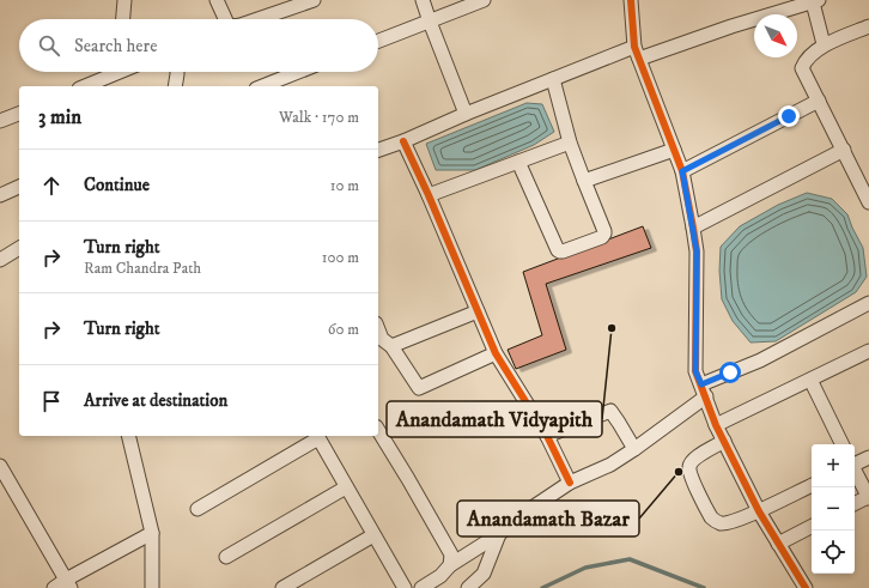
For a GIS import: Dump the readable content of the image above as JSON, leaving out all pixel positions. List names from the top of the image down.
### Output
{
  "places": ["Anandamath Vidyapith", "Anandamath Bazar"],
  "north": "bottom right",
  "page": {
    "search": "Search here",
    "heading": ["3 min", "Walk · 170 m"],
    "list": [
      ["Continue", "10 m"],
      ["Turn right", "Ram Chandra Path", "100 m"],
      ["Turn right", "60 m"],
      "Arrive at destination"
    ],
    "map_buttons": ["+", "−"]
  }
}
